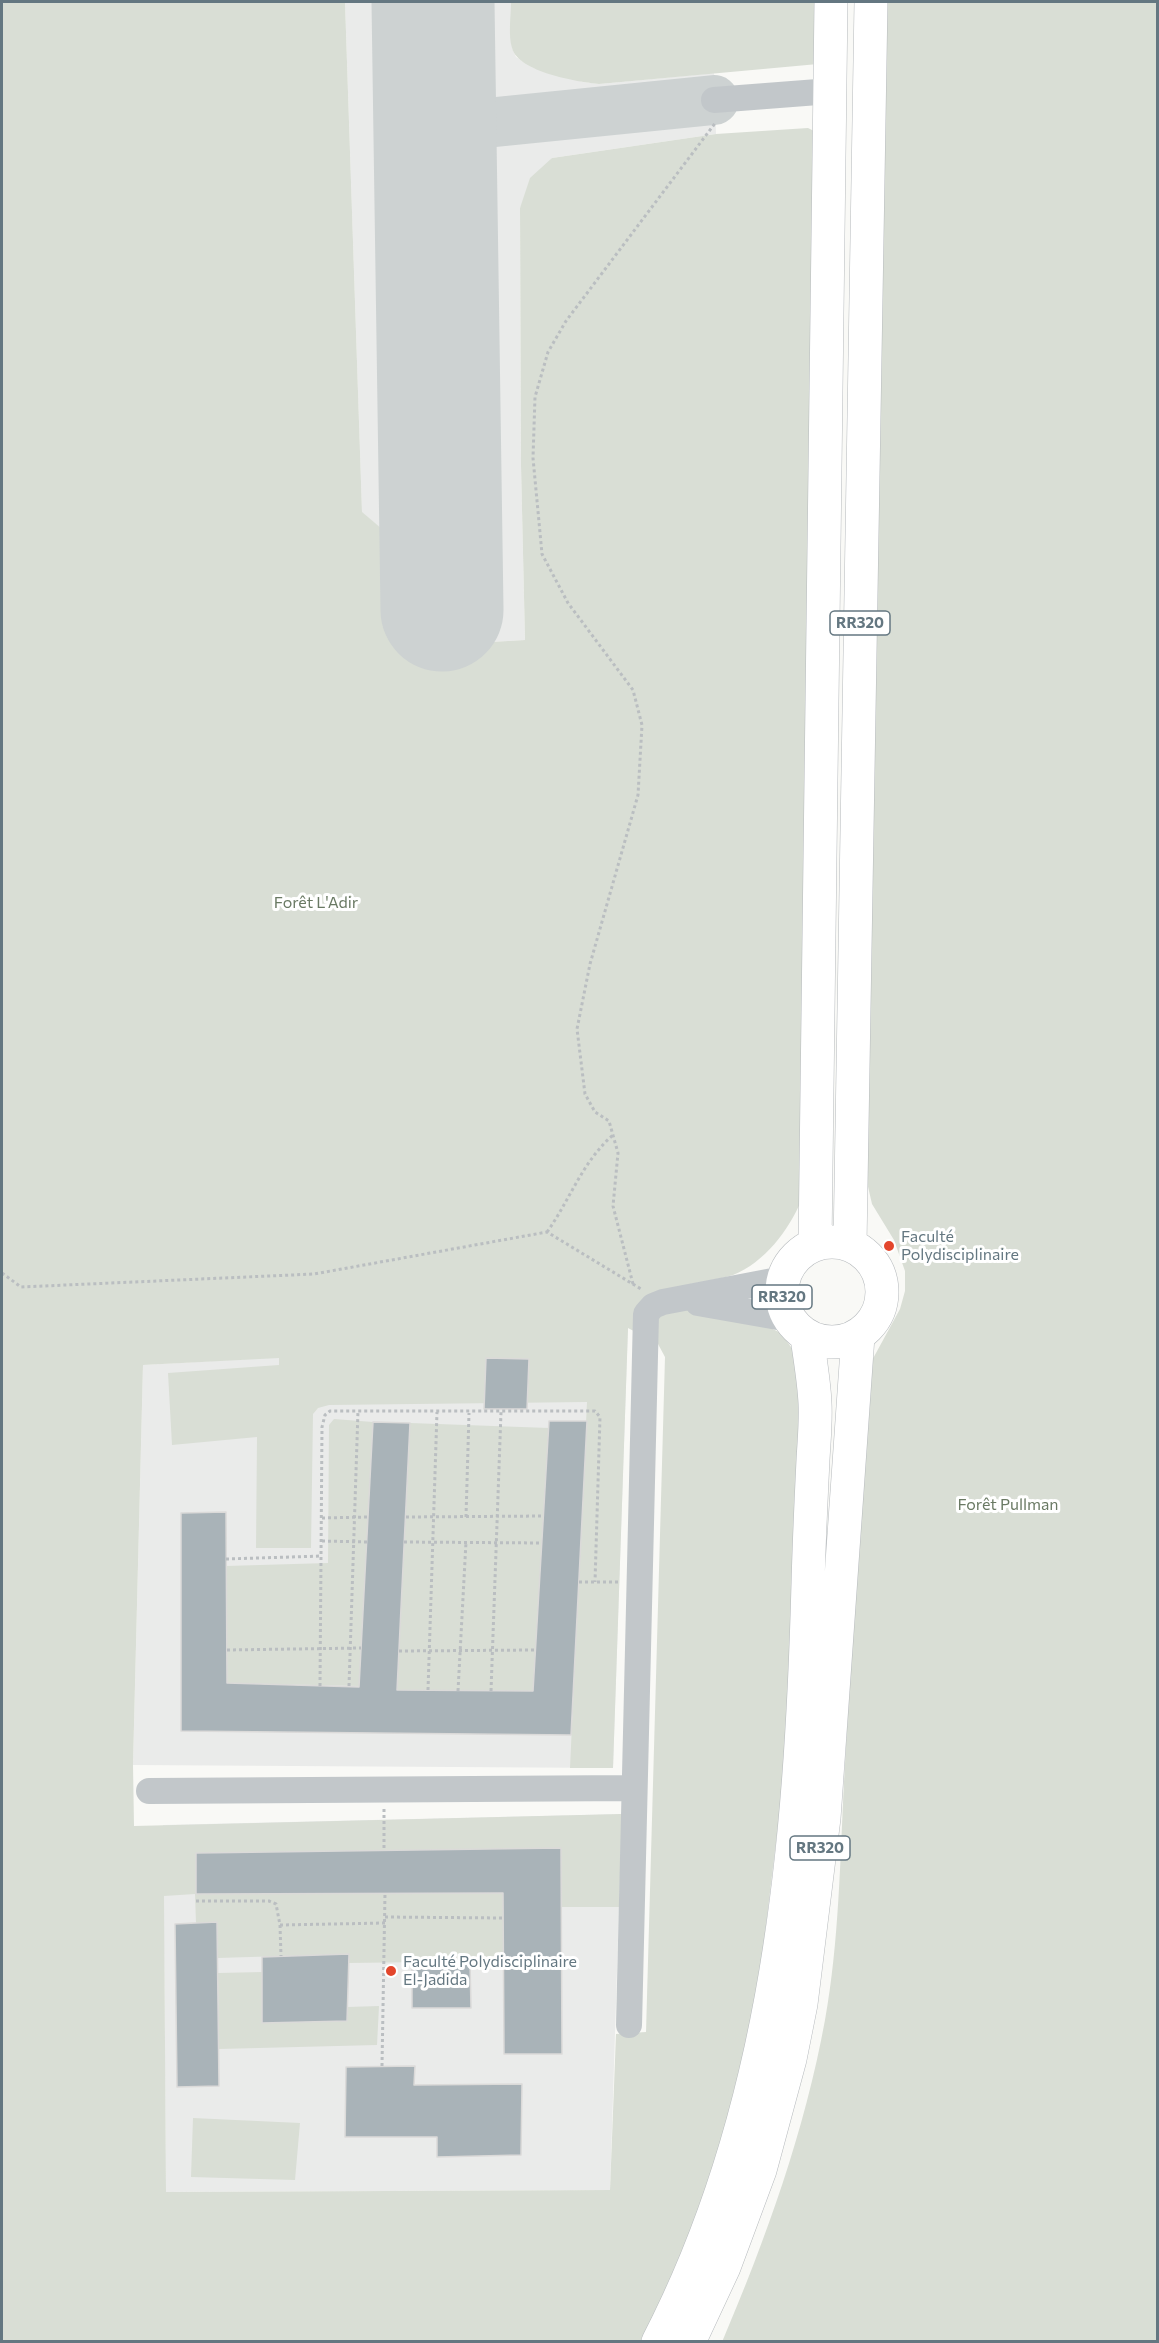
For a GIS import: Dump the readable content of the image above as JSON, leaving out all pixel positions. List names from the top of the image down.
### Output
{
  "streets": {
    "highway": ["RR320"]
  },
  "parks": ["Forêt L'Adir", "Forêt Pullman"],
  "places": ["Faculté Polydisciplinaire", "Faculté Polydisciplinaire El-Jadida"]
}
